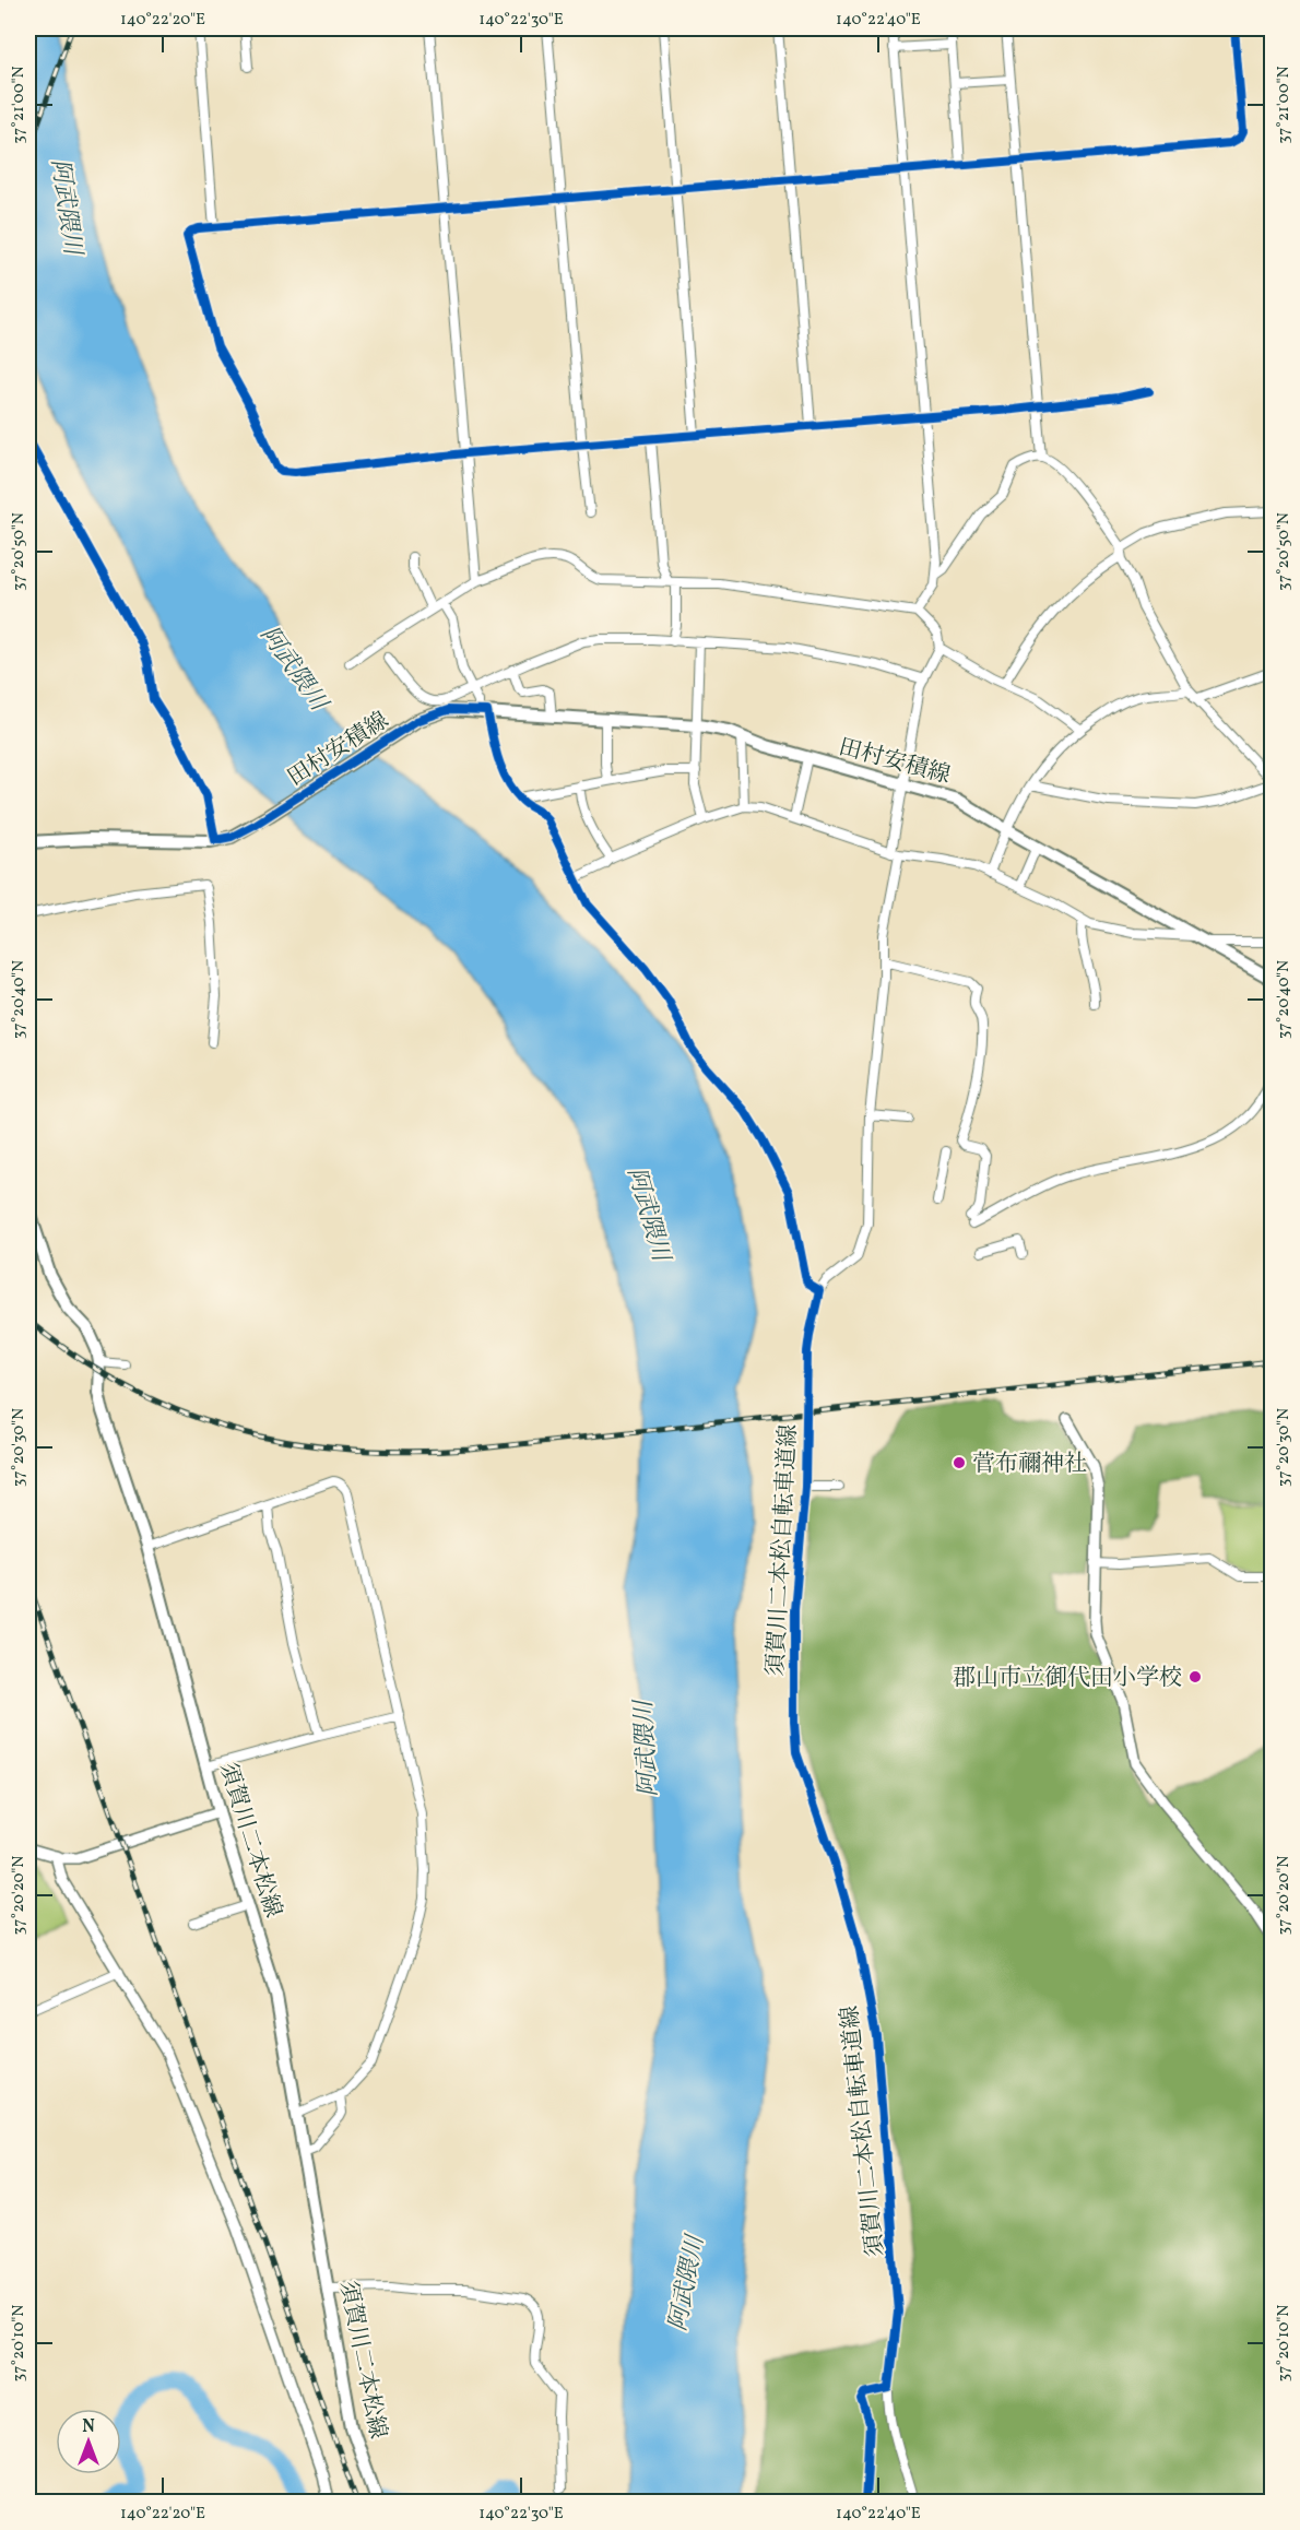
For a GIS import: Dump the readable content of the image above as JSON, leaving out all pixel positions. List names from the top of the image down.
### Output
{
  "streets": {
    "main road": ["田村安積線", "須賀川二本松線"],
    "cycle path": ["須賀川二本松自転車道線"]
  },
  "water": ["阿武隈川"],
  "places": ["菅布禰神社", "郡山市立御代田小学校"],
  "north": "top",
  "coordinates": [
    "140°22'20\"E",
    "140°22'30\"E",
    "140°22'40\"E",
    "37°21'00\"N",
    "37°20'50\"N",
    "37°20'40\"N",
    "37°20'30\"N",
    "37°20'20\"N",
    "37°20'10\"N"
  ]
}
